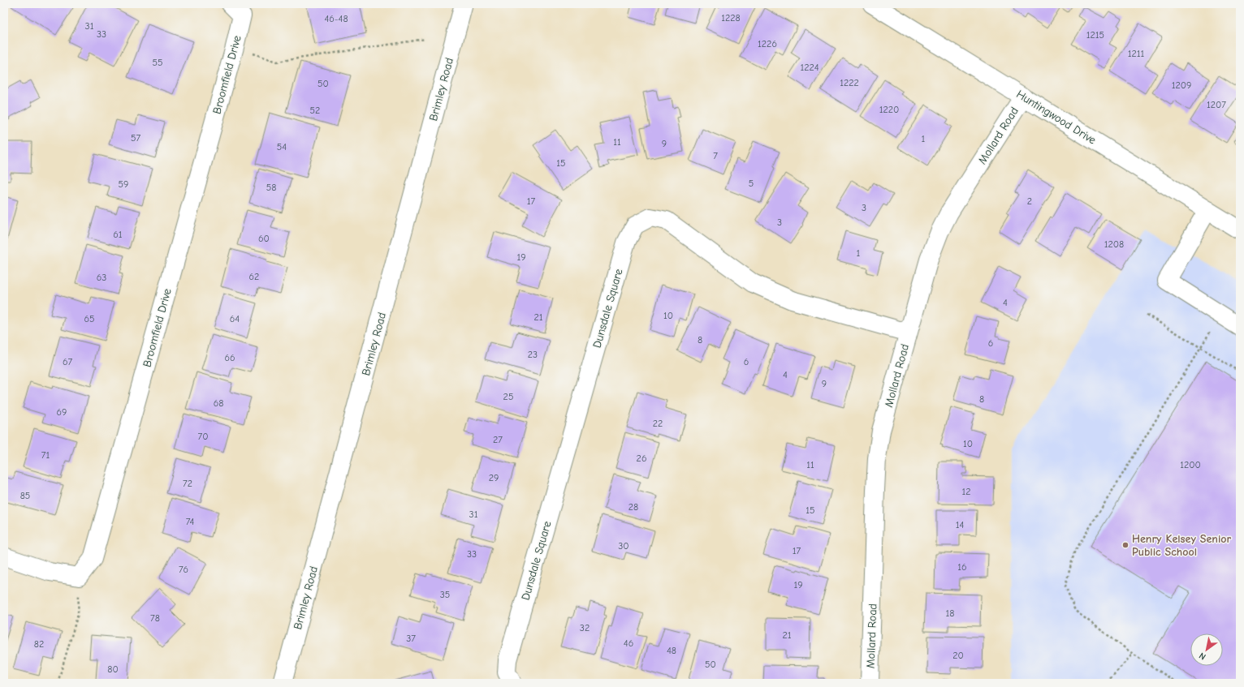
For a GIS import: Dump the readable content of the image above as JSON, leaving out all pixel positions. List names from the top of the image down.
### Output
{
  "streets": {
    "street": [
      "Broomfield Drive",
      "Brimley Road",
      "Huntingwood Drive",
      "Mollard Road",
      "Dunsdale Square"
    ]
  },
  "crossings": [
    ["Huntingwood Drive", "Mollard Road"],
    ["Mollard Road", "Dunsdale Square"]
  ],
  "places": ["Henry Kelsey Senior Public School"],
  "house_numbers": [
    "1228",
    "46-48",
    "31",
    "33",
    "1215",
    "1226",
    "1211",
    "55",
    "1224",
    "1222",
    "50",
    "1209",
    "1207",
    "1220",
    "52",
    "57",
    "1",
    "11",
    "9",
    "54",
    "7",
    "15",
    "5",
    "59",
    "58",
    "17",
    "2",
    "3",
    "3",
    "61",
    "60",
    "1208",
    "1",
    "19",
    "62",
    "63",
    "4",
    "10",
    "21",
    "65",
    "64",
    "8",
    "6",
    "23",
    "66",
    "67",
    "6",
    "4",
    "9",
    "25",
    "8",
    "68",
    "69",
    "22",
    "70",
    "27",
    "10",
    "71",
    "26",
    "11",
    "1200",
    "29",
    "72",
    "12",
    "85",
    "28",
    "15",
    "31",
    "74",
    "14",
    "30",
    "17",
    "33",
    "16",
    "76",
    "19",
    "35",
    "18",
    "78",
    "32",
    "21",
    "37",
    "46",
    "82",
    "48",
    "20",
    "50",
    "80"
  ],
  "north": "bottom left"
}
